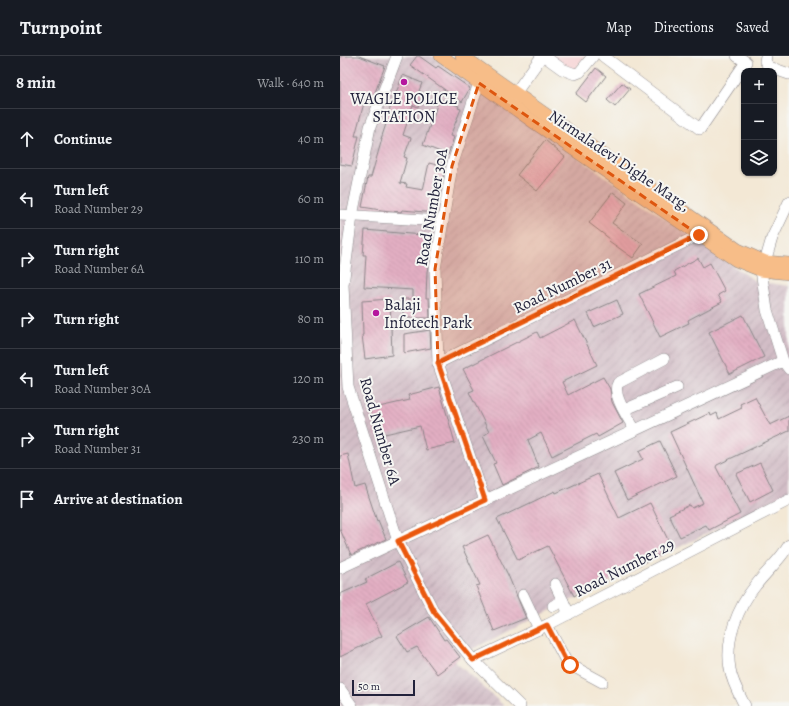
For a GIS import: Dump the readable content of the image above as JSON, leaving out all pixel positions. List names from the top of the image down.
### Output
{
  "streets": {
    "main road": ["Nirmaladevi Dighe Marg,"],
    "street": [
      "Road Number 30A",
      "Road Number 31",
      "Road Number 6A",
      "Road Number 29"
    ]
  },
  "crossings": [
    ["Nirmaladevi Dighe Marg,", "Road Number 30A"],
    ["Nirmaladevi Dighe Marg,", "Road Number 31"],
    ["Road Number 30A", "Road Number 31"],
    ["Road Number 6A", "Road Number 29"]
  ],
  "places": ["WAGLE POLICE STATION", "Balaji Infotech Park"],
  "scale_bar": "50 m",
  "page": {
    "header": "Turnpoint",
    "nav": ["Map", "Directions", "Saved"],
    "heading": ["8 min", "Walk · 640 m"],
    "map_buttons": ["+", "−"],
    "list": [
      ["Continue", "40 m"],
      ["Turn left", "Road Number 29", "60 m"],
      ["Turn right", "Road Number 6A", "110 m"],
      ["Turn right", "80 m"],
      ["Turn left", "Road Number 30A", "120 m"],
      ["Turn right", "Road Number 31", "230 m"],
      "Arrive at destination"
    ],
    "scale": "50 m"
  }
}
